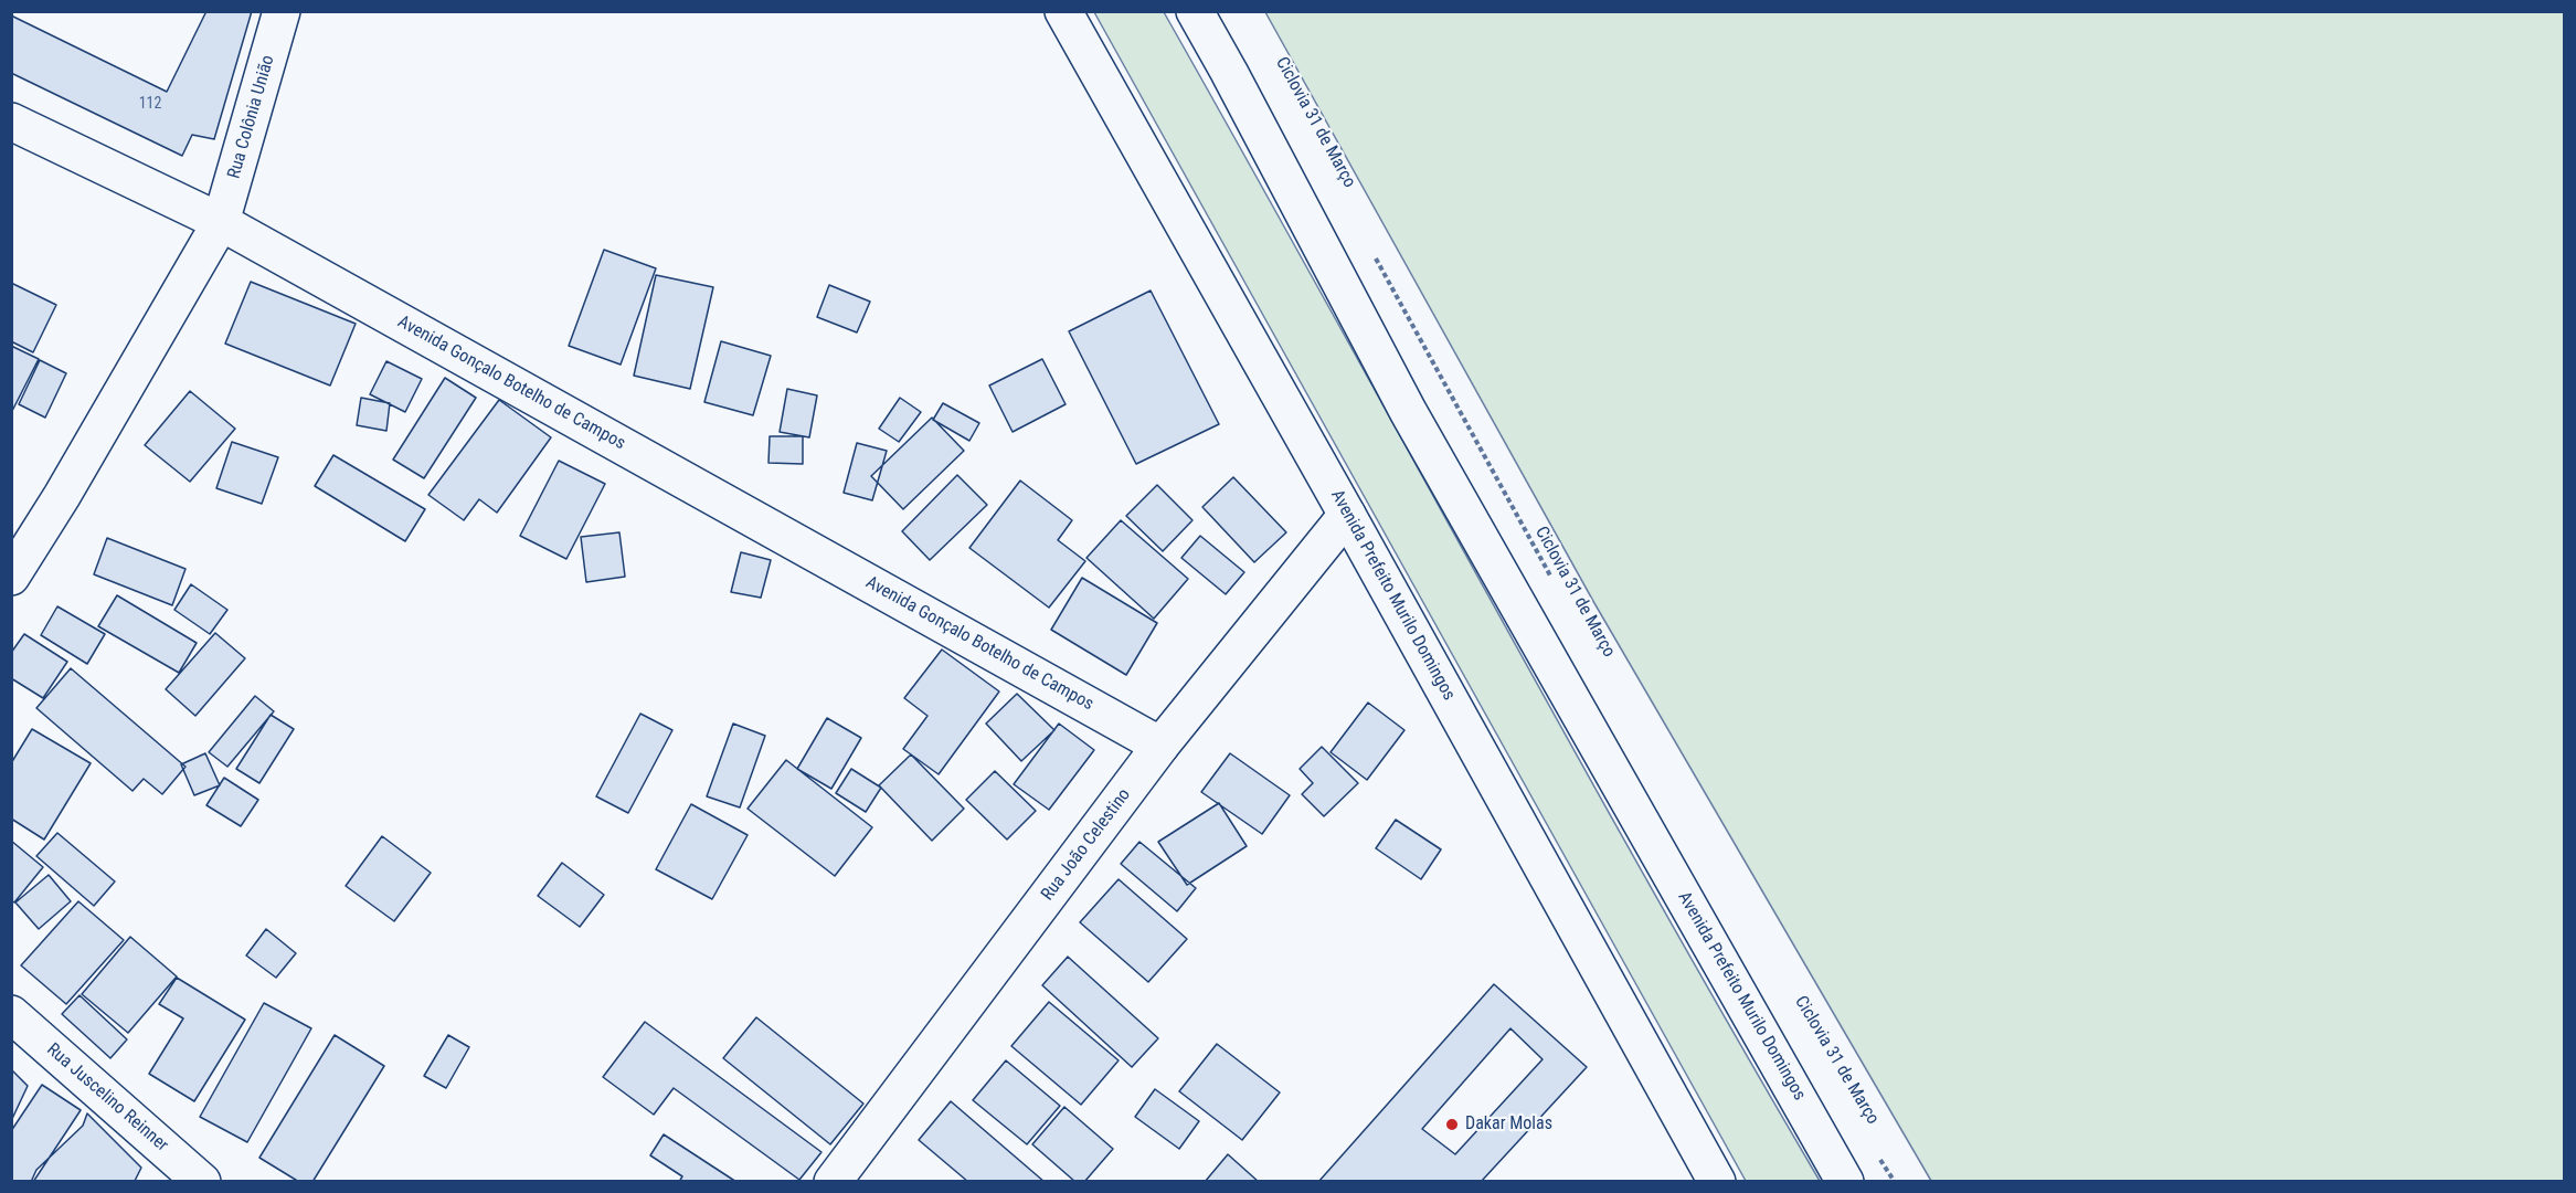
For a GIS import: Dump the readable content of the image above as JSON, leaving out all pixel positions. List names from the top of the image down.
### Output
{
  "streets": {
    "street": [
      "Rua Colônia União",
      "Avenida Gonçalo Botelho de Campos",
      "Avenida Prefeito Murilo Domingos",
      "Rua João Celestino",
      "Rua Juscelino Reinner"
    ],
    "path": ["Ciclovia 31 de Março"]
  },
  "crossings": [
    ["Rua Colônia União", "Avenida Gonçalo Botelho de Campos"],
    ["Avenida Gonçalo Botelho de Campos", "Rua João Celestino"],
    ["Avenida Prefeito Murilo Domingos", "Rua João Celestino"]
  ],
  "places": ["Dakar Molas"],
  "house_numbers": ["112"]
}
